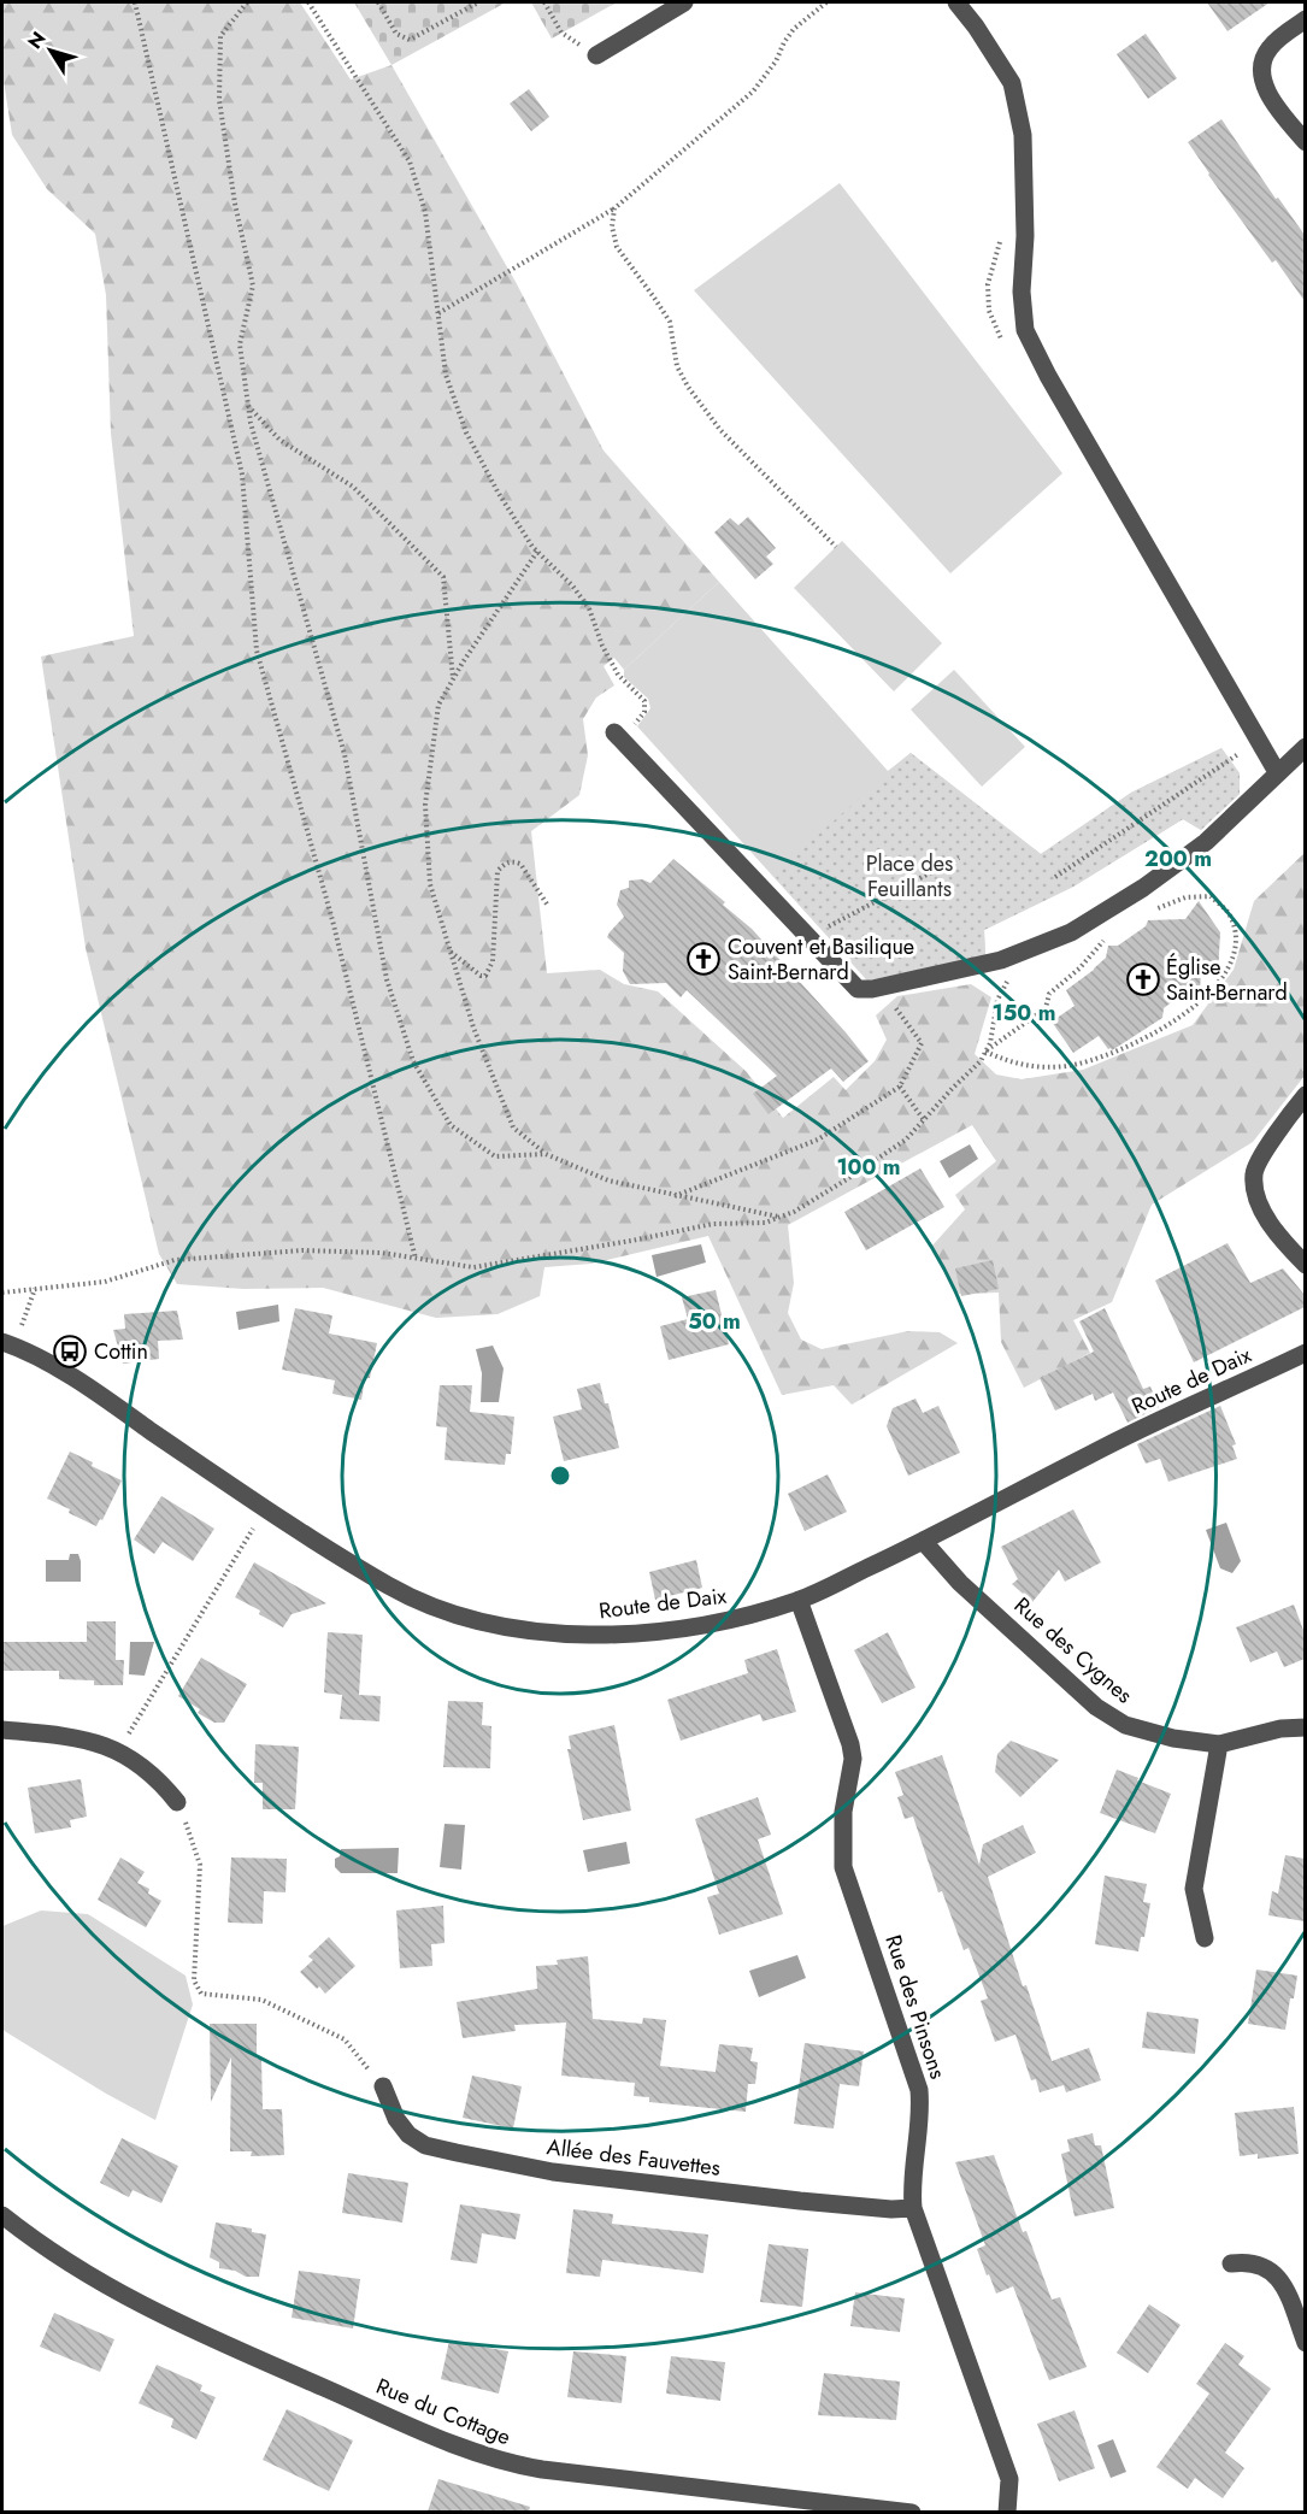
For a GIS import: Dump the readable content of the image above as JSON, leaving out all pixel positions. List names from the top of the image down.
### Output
{
  "streets": {
    "street": [
      "Route de Daix",
      "Rue des Cygnes",
      "Rue des Pinsons",
      "Allée des Fauvettes",
      "Rue du Cottage"
    ]
  },
  "crossings": [
    ["Route de Daix", "Rue des Cygnes"],
    ["Route de Daix", "Rue des Pinsons"],
    ["Rue des Pinsons", "Allée des Fauvettes"]
  ],
  "parks": ["Place des Feuillants"],
  "places": {
    "church": ["Couvent et Basilique Saint-Bernard", "Église Saint-Bernard"],
    "bus stop": ["Cottin"]
  },
  "north": "top left",
  "rings": [
    "200 m",
    "150 m",
    "100 m",
    "50 m"
  ]
}
